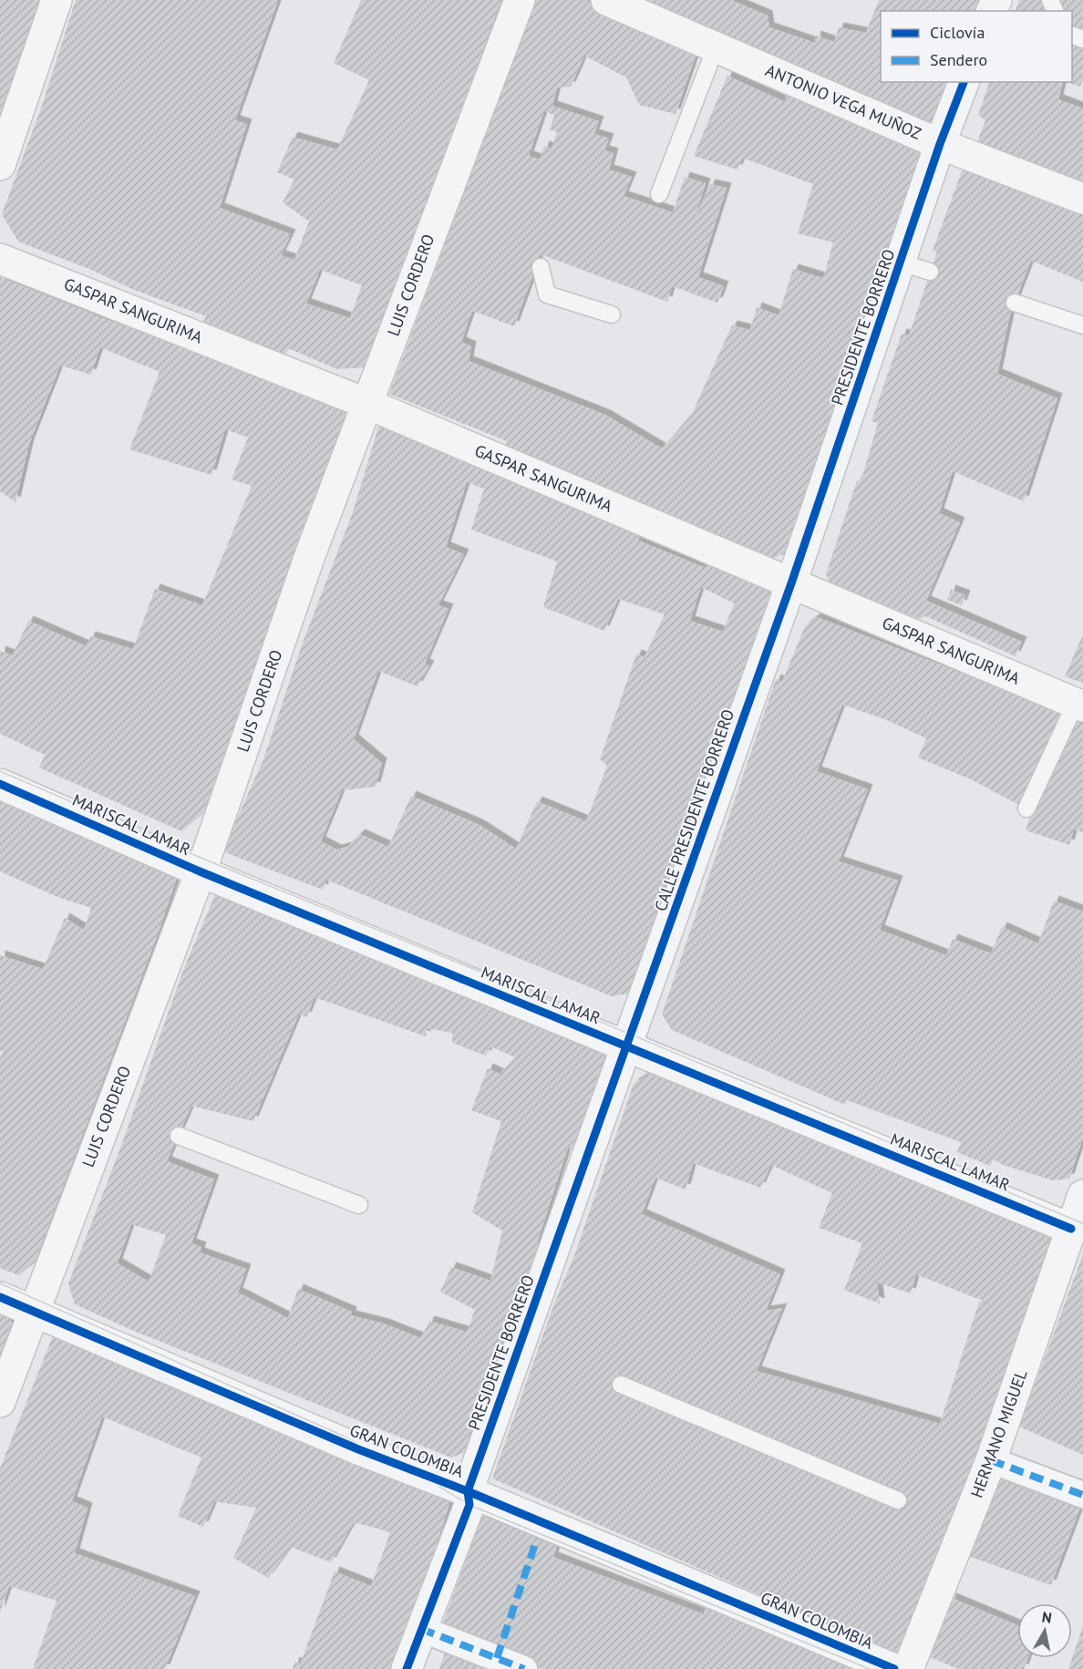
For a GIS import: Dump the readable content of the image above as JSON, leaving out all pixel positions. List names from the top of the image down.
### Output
{
  "streets": {
    "street": [
      "ANTONIO VEGA MUÑOZ",
      "LUIS CORDERO",
      "GASPAR SANGURIMA",
      "PRESIDENTE BORRERO",
      "CALLE PRESIDENTE BORRERO",
      "MARISCAL LAMAR",
      "HERMANO MIGUEL",
      "GRAN COLOMBIA"
    ]
  },
  "crossings": [
    ["ANTONIO VEGA MUÑOZ", "PRESIDENTE BORRERO"],
    ["LUIS CORDERO", "GASPAR SANGURIMA"],
    ["LUIS CORDERO", "MARISCAL LAMAR"],
    ["LUIS CORDERO", "GRAN COLOMBIA"],
    ["GASPAR SANGURIMA", "PRESIDENTE BORRERO"],
    ["GASPAR SANGURIMA", "CALLE PRESIDENTE BORRERO"],
    ["PRESIDENTE BORRERO", "CALLE PRESIDENTE BORRERO"],
    ["PRESIDENTE BORRERO", "MARISCAL LAMAR"],
    ["PRESIDENTE BORRERO", "GRAN COLOMBIA"],
    ["CALLE PRESIDENTE BORRERO", "MARISCAL LAMAR"],
    ["MARISCAL LAMAR", "HERMANO MIGUEL"]
  ],
  "legend": ["Ciclovía", "Sendero"],
  "north": "top"
}
